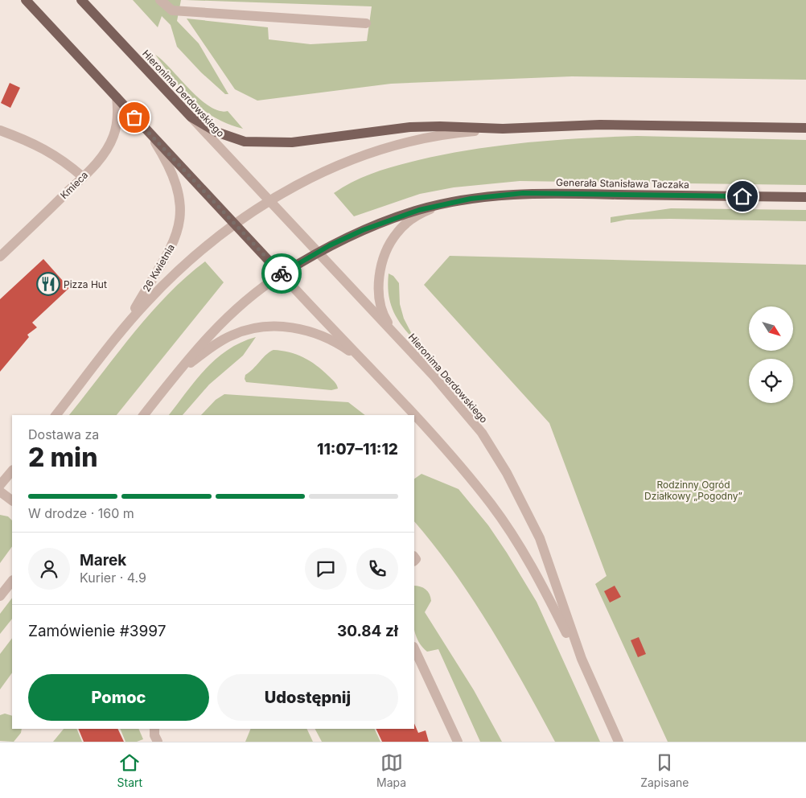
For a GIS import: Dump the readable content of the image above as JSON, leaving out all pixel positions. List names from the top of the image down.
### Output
{
  "streets": {
    "main road": ["Hieronima Derdowskiego", "Generała Stanisława Taczaka"],
    "street": ["Kmieca", "26 Kwietnia"]
  },
  "crossings": [
    ["Hieronima Derdowskiego", "Generała Stanisława Taczaka"],
    ["Hieronima Derdowskiego", "Kmieca"],
    ["Hieronima Derdowskiego", "26 Kwietnia"]
  ],
  "parks": ["Rodzinny Ogród Działkowy „Pogodny”"],
  "places": {
    "restaurant": ["Pizza Hut"]
  },
  "north": "bottom right",
  "page": {
    "heading": ["2 min", "Dostawa za", "11:07–11:12"],
    "panel": [
      "Marek",
      "Kurier · 4.9",
      "Zamówienie #3997",
      "30.84 zł"
    ],
    "bar": "W drodze · 160 m",
    "buttons": ["Pomoc", "Udostępnij"],
    "tabs": ["Start", "Mapa", "Zapisane"]
  }
}
